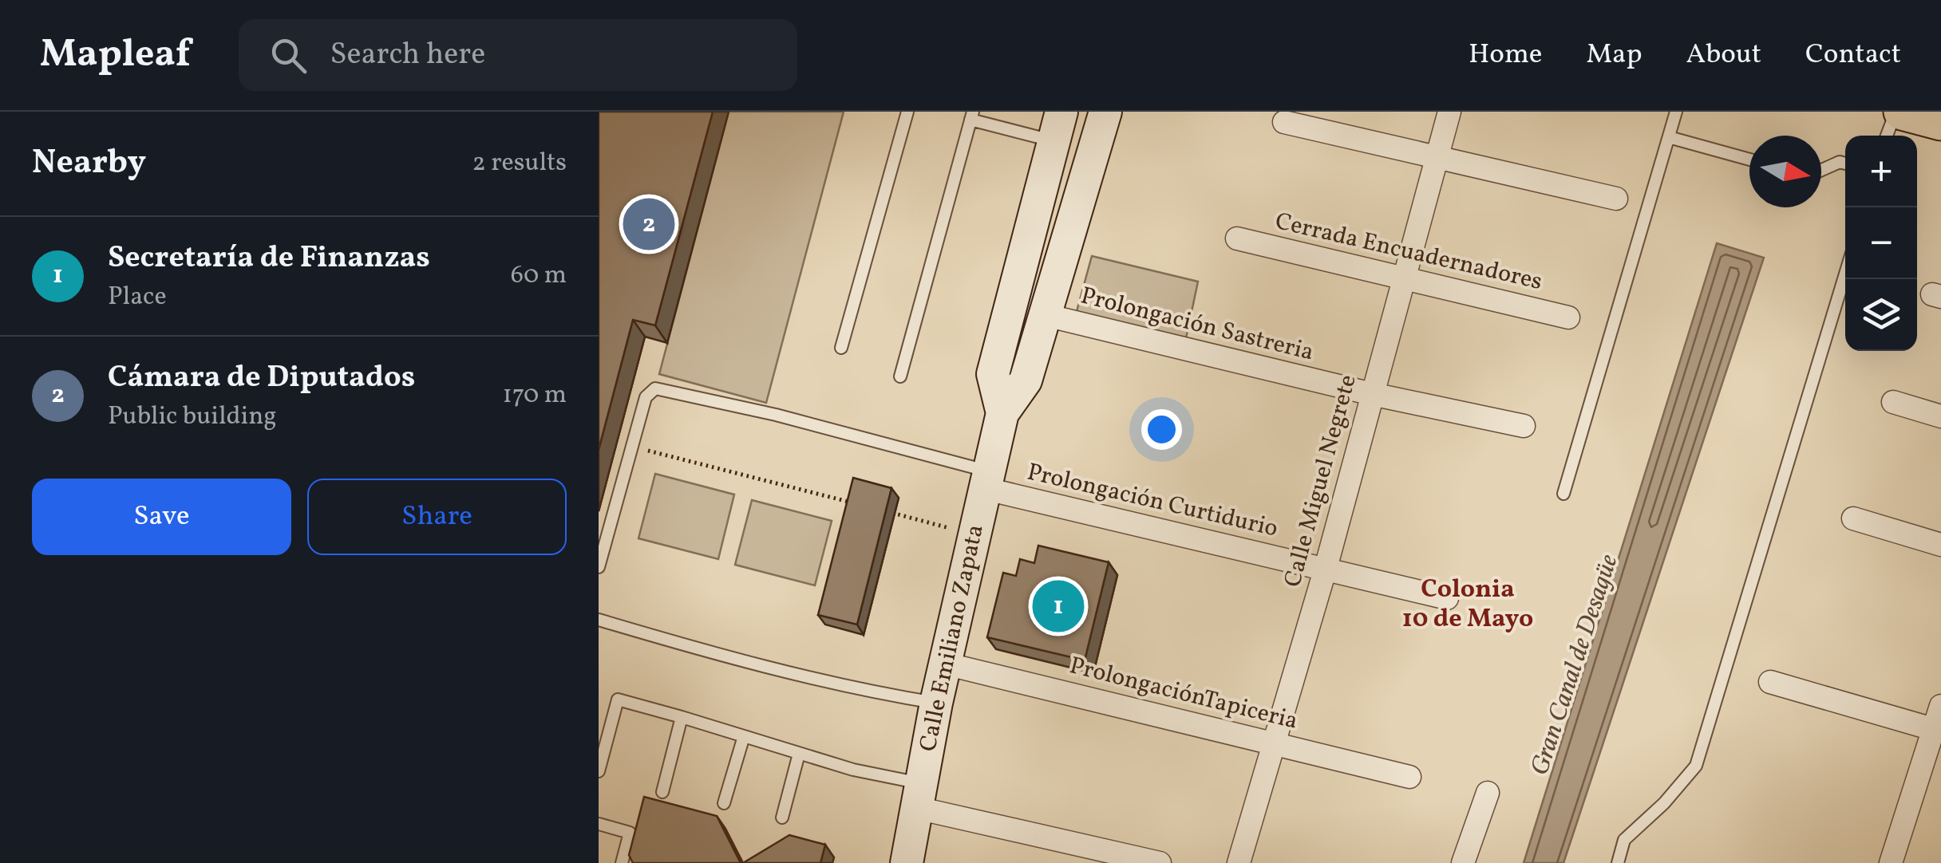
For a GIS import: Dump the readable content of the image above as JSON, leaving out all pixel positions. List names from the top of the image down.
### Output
{
  "streets": {
    "street": [
      "Cerrada Encuadernadores",
      "Prolongación Sastreria",
      "Calle Miguel Negrete",
      "Prolongación Curtidurio",
      "Calle Emiliano Zapata",
      "ProlongaciónTapiceria"
    ]
  },
  "crossings": [
    ["Cerrada Encuadernadores", "Calle Miguel Negrete"],
    ["Prolongación Sastreria", "Calle Miguel Negrete"],
    ["Prolongación Sastreria", "Calle Emiliano Zapata"],
    ["Calle Miguel Negrete", "Prolongación Curtidurio"],
    ["Calle Miguel Negrete", "ProlongaciónTapiceria"],
    ["Prolongación Curtidurio", "Calle Emiliano Zapata"],
    ["Calle Emiliano Zapata", "ProlongaciónTapiceria"]
  ],
  "districts": ["Colonia 10 de Mayo"],
  "water": ["Gran Canal de Desagüe"],
  "north": "right",
  "page": {
    "header": "Mapleaf",
    "search": "Search here",
    "nav": [
      "Home",
      "Map",
      "About",
      "Contact"
    ],
    "heading": ["Nearby", "2 results"],
    "map_buttons": ["+", "−"],
    "pins": ["2", "1"],
    "list": [
      {
        "mark": "1",
        "name": "Secretaría de Finanzas",
        "note": "Place",
        "value": "60 m"
      },
      {
        "mark": "2",
        "name": "Cámara de Diputados",
        "note": "Public building",
        "value": "170 m"
      }
    ],
    "buttons": ["Save", "Share"]
  }
}
